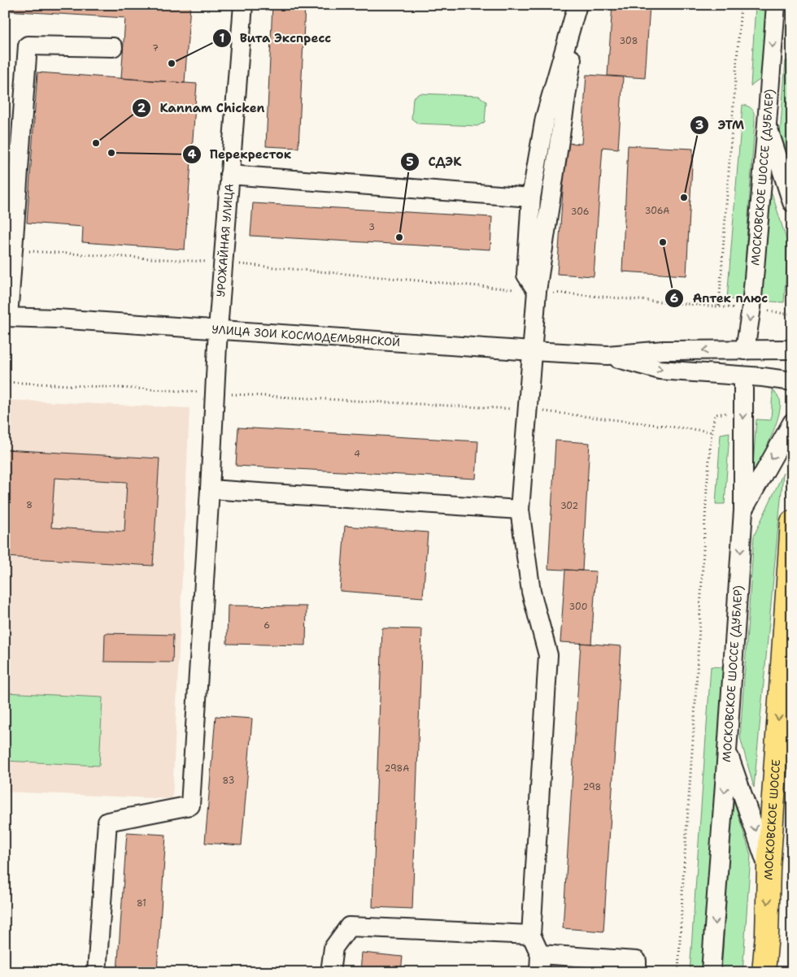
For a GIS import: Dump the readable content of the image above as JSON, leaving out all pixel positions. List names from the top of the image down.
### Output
{
  "streets": {
    "main road": ["МОСКОВСКОЕ ШОССЕ"],
    "street": ["МОСКОВСКОЕ ШОССЕ (ДУБЛЕР)", "УРОЖАЙНАЯ УЛИЦА", "УЛИЦА ЗОИ КОСМОДЕМЬЯНСКОЙ"]
  },
  "crossings": [
    ["МОСКОВСКОЕ ШОССЕ (ДУБЛЕР)", "УЛИЦА ЗОИ КОСМОДЕМЬЯНСКОЙ"],
    ["УРОЖАЙНАЯ УЛИЦА", "УЛИЦА ЗОИ КОСМОДЕМЬЯНСКОЙ"]
  ],
  "one_way": ["МОСКОВСКОЕ ШОССЕ"],
  "places": [
    "Вита Экспресс",
    "Kannam Chicken",
    "Перекресток",
    "ЭТМ",
    "СДЭК",
    "Аптек плюс"
  ],
  "house_numbers": [
    "308",
    "7",
    "306А",
    "306",
    "3",
    "4",
    "8",
    "302",
    "300",
    "6",
    "298А",
    "83",
    "298",
    "81"
  ]
}
